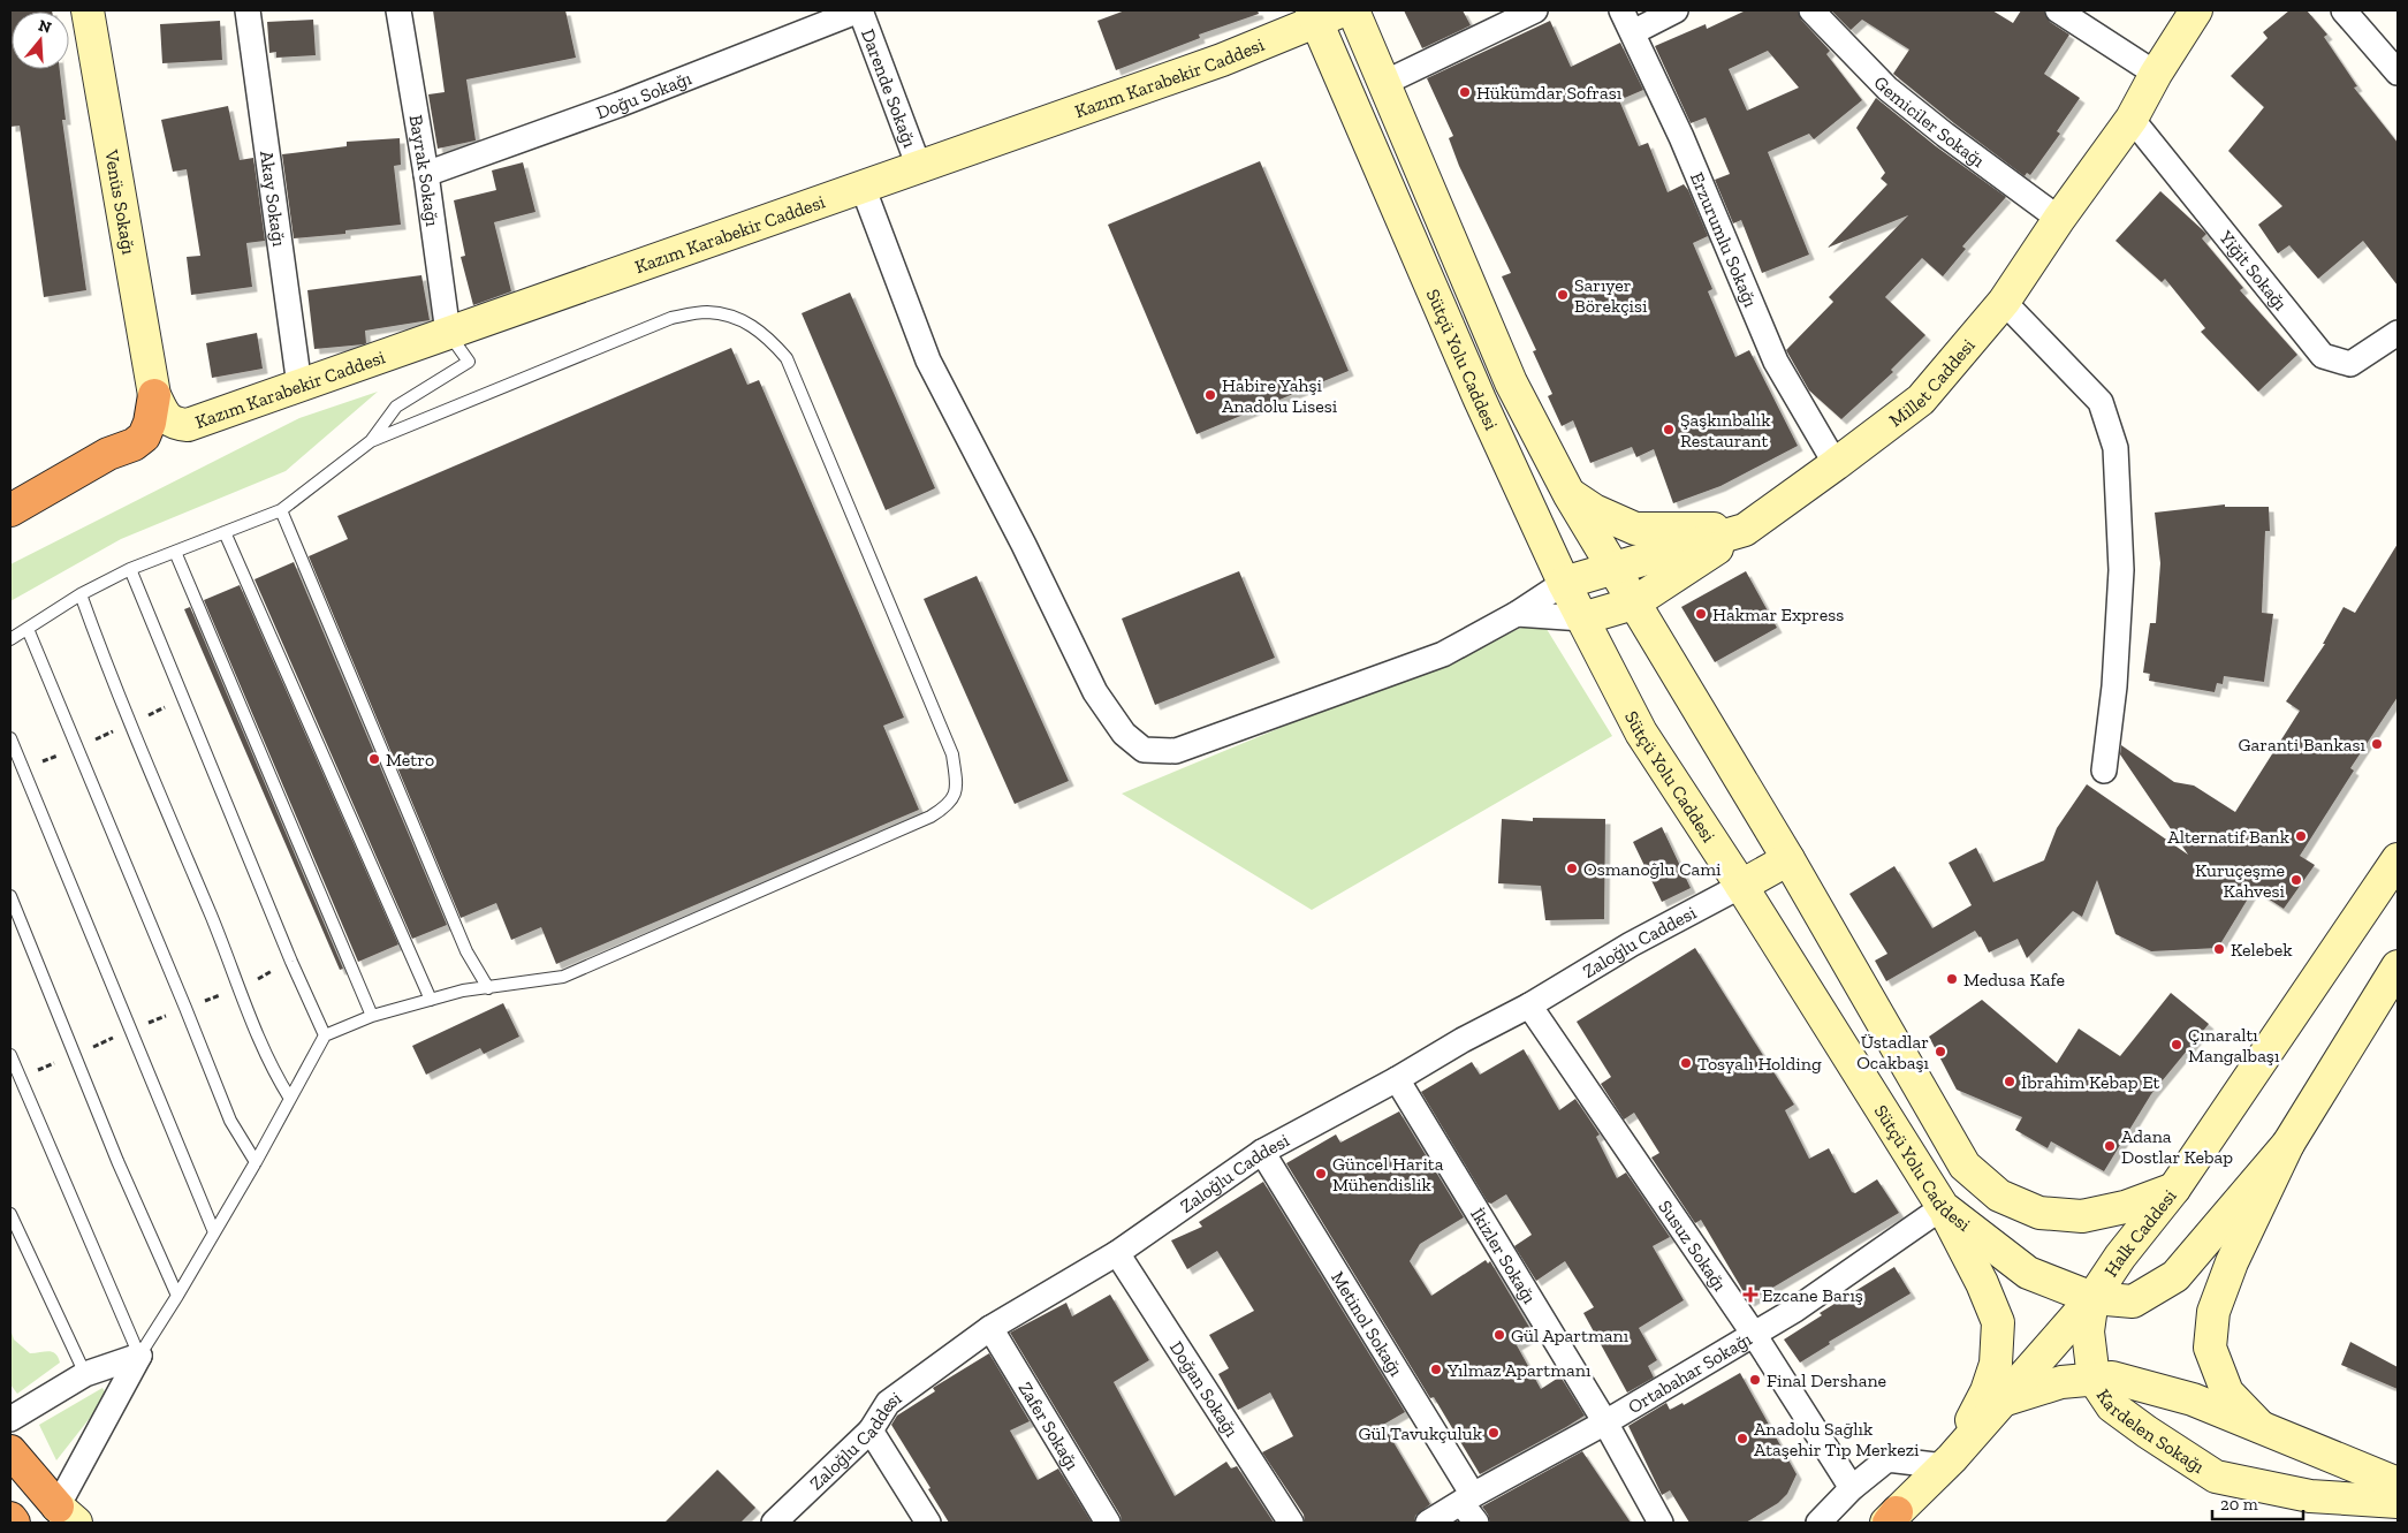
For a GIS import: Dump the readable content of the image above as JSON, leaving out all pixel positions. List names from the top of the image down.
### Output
{
  "streets": {
    "main road": [
      "Kazım Karabekir Caddesi",
      "Venüs Sokağı",
      "Sütçü Yolu Caddesi",
      "Millet Caddesi",
      "Halk Caddesi",
      "Kardelen Sokağı"
    ],
    "street": [
      "Darende Sokağı",
      "Doğu Sokağı",
      "Gemiciler Sokağı",
      "Bayrak Sokağı",
      "Akay Sokağı",
      "Erzurumlu Sokağı",
      "Yiğit Sokağı",
      "Zaloğlu Caddesi",
      "Susuz Sokağı",
      "İkizler Sokağı",
      "Metinol Sokağı",
      "Ortabahar Sokağı",
      "Doğan Sokağı",
      "Zafer Sokağı"
    ]
  },
  "crossings": [
    ["Kazım Karabekir Caddesi", "Darende Sokağı"],
    ["Kazım Karabekir Caddesi", "Bayrak Sokağı"],
    ["Kazım Karabekir Caddesi", "Akay Sokağı"],
    ["Kazım Karabekir Caddesi", "Venüs Sokağı"],
    ["Kazım Karabekir Caddesi", "Sütçü Yolu Caddesi"],
    ["Darende Sokağı", "Doğu Sokağı"],
    ["Doğu Sokağı", "Bayrak Sokağı"],
    ["Gemiciler Sokağı", "Millet Caddesi"],
    ["Erzurumlu Sokağı", "Millet Caddesi"],
    ["Yiğit Sokağı", "Millet Caddesi"],
    ["Sütçü Yolu Caddesi", "Millet Caddesi"],
    ["Sütçü Yolu Caddesi", "Zaloğlu Caddesi"],
    ["Sütçü Yolu Caddesi", "Halk Caddesi"],
    ["Sütçü Yolu Caddesi", "Ortabahar Sokağı"],
    ["Sütçü Yolu Caddesi", "Kardelen Sokağı"],
    ["Zaloğlu Caddesi", "Susuz Sokağı"],
    ["Zaloğlu Caddesi", "İkizler Sokağı"],
    ["Zaloğlu Caddesi", "Metinol Sokağı"],
    ["Zaloğlu Caddesi", "Doğan Sokağı"],
    ["Zaloğlu Caddesi", "Zafer Sokağı"],
    ["Halk Caddesi", "Kardelen Sokağı"],
    ["Susuz Sokağı", "Ortabahar Sokağı"],
    ["İkizler Sokağı", "Ortabahar Sokağı"],
    ["Metinol Sokağı", "Ortabahar Sokağı"]
  ],
  "places": {
    "other": [
      "Hükümdar Sofrası",
      "Sarıyer Börekçisi",
      "Habire Yahşi Anadolu Lisesi",
      "Şaşkınbalık Restaurant",
      "Hakmar Express",
      "Garanti Bankası",
      "Metro",
      "Alternatif Bank",
      "Osmanoğlu Cami",
      "Kuruçeşme Kahvesi",
      "Kelebek",
      "Medusa Kafe",
      "Çınaraltı Mangalbaşı",
      "Üstadlar Ocakbaşı",
      "Tosyalı Holding",
      "İbrahim Kebap Et",
      "Adana Dostlar Kebap",
      "Güncel Harita Mühendislik",
      "Gül Apartmanı",
      "Yılmaz Apartmanı",
      "Final Dershane",
      "Gül Tavukçuluk",
      "Anadolu Sağlık Ataşehir Tıp Merkezi"
    ],
    "health": ["Ezcane Barış"]
  },
  "scale_bar": "20 m",
  "north": "top"
}
